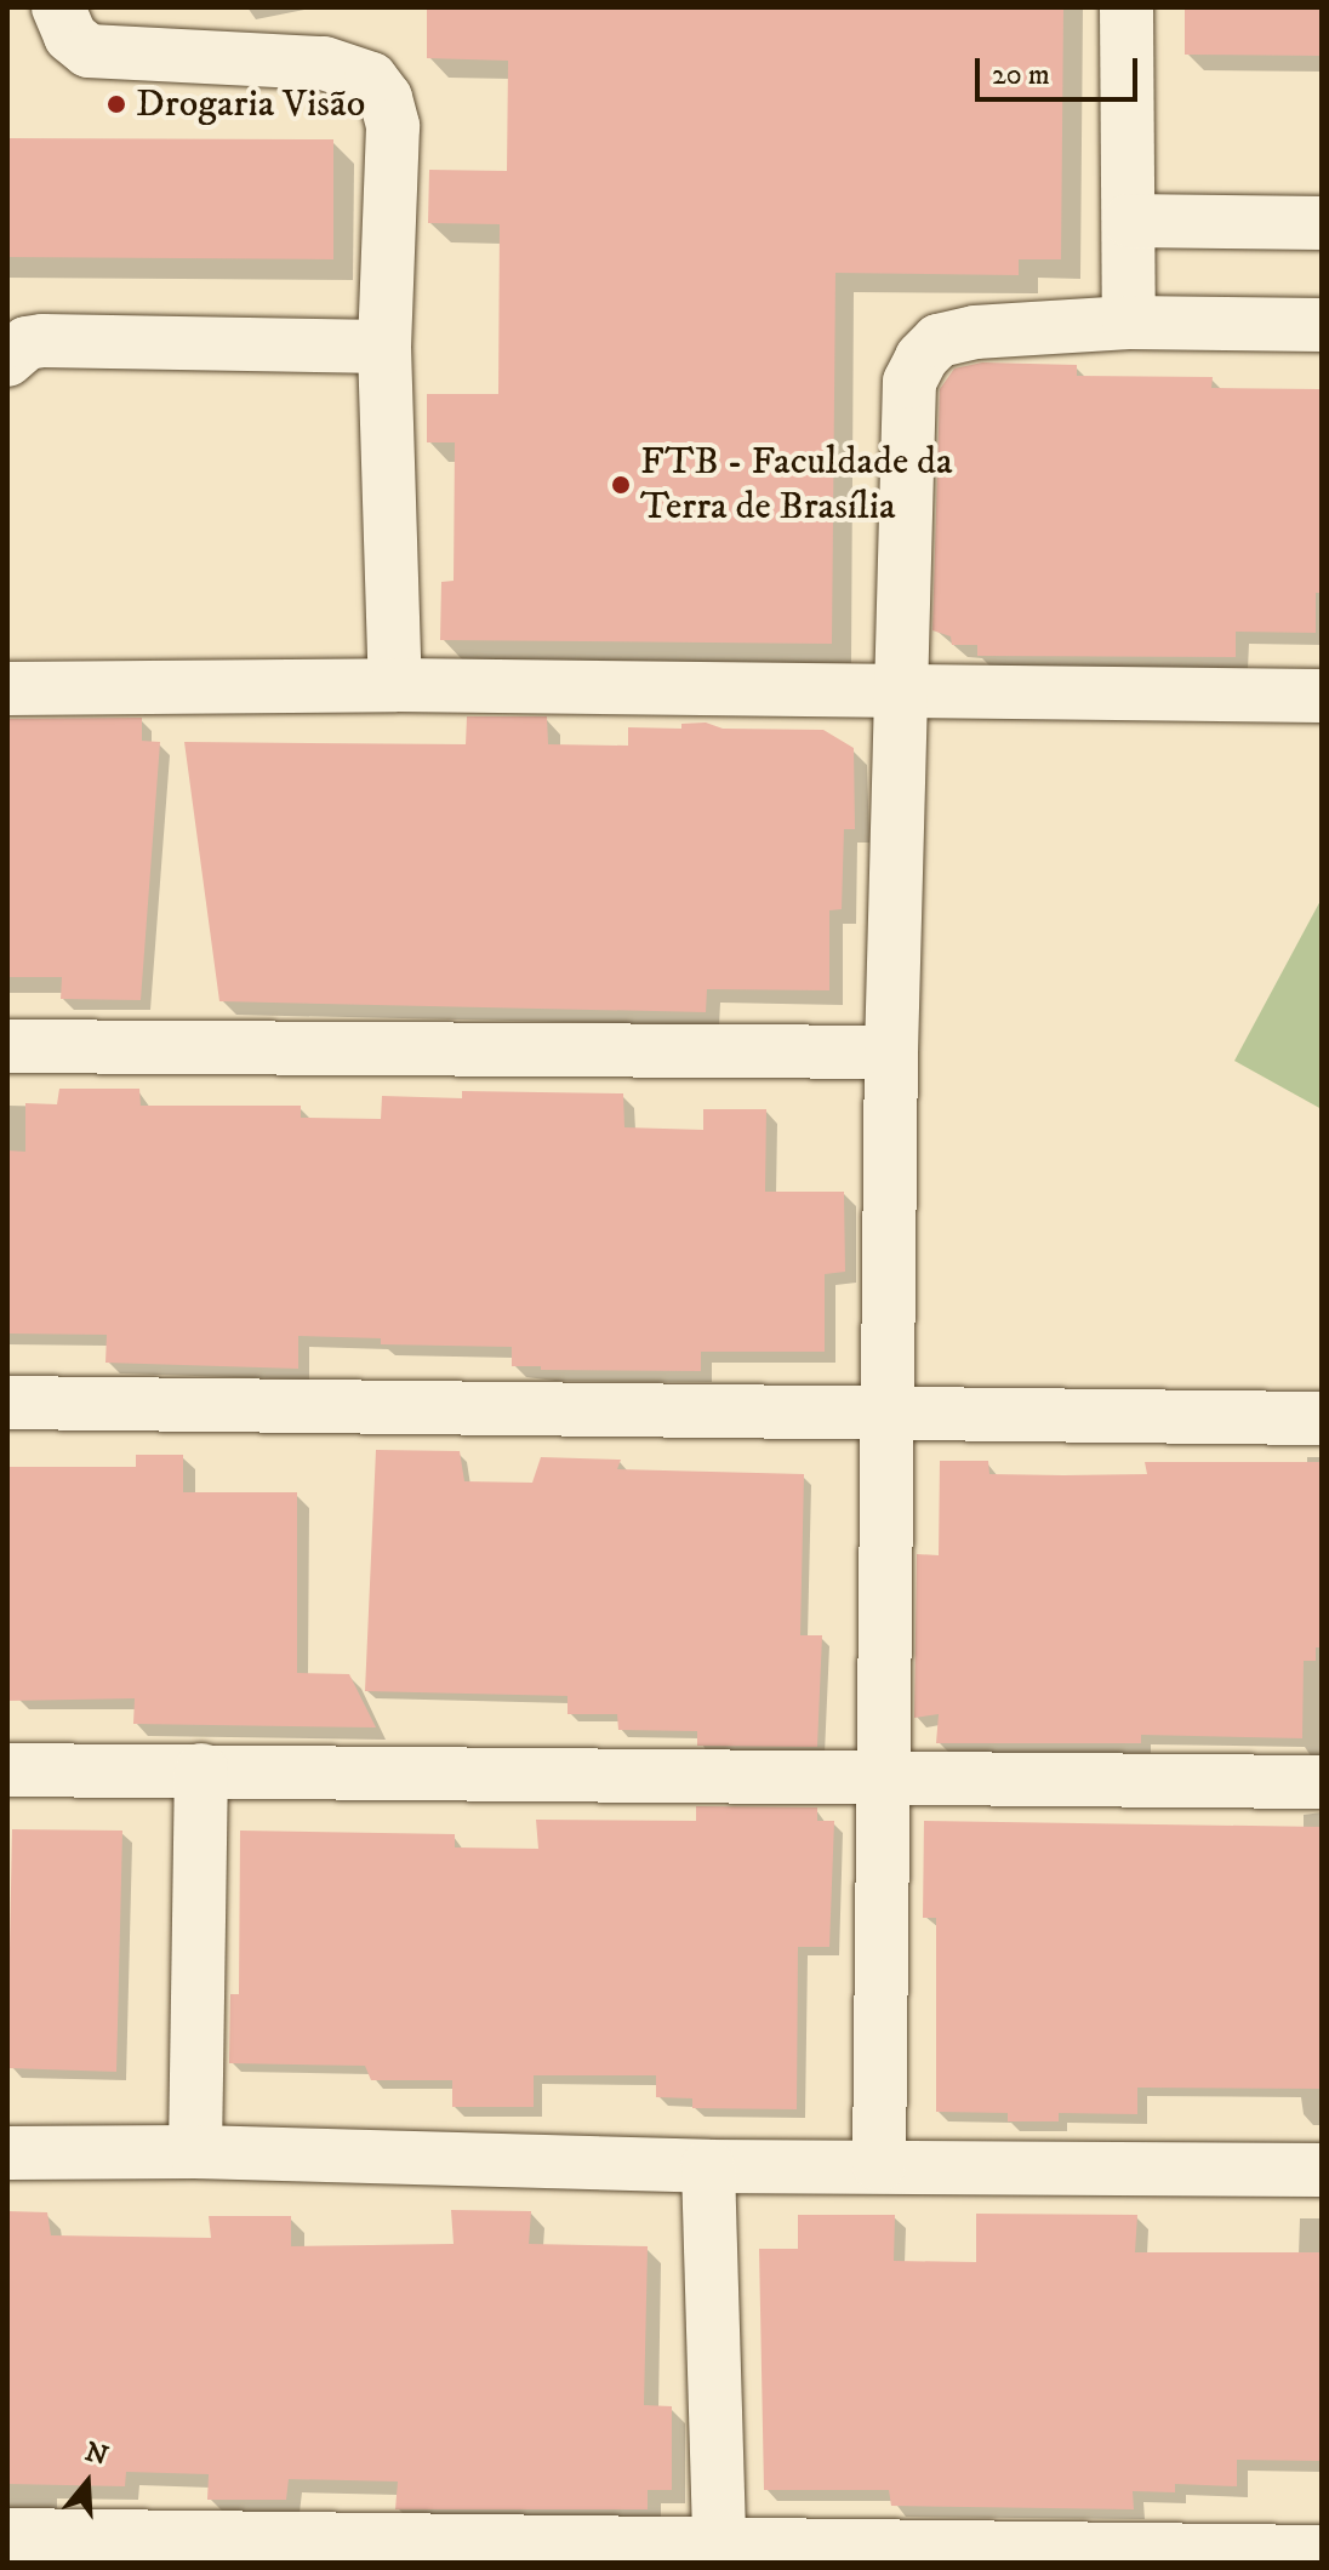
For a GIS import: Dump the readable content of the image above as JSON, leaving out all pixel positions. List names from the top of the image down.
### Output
{
  "places": ["Drogaria Visão", "FTB - Faculdade da Terra de Brasília"],
  "scale_bar": "20 m",
  "north": "top"
}
